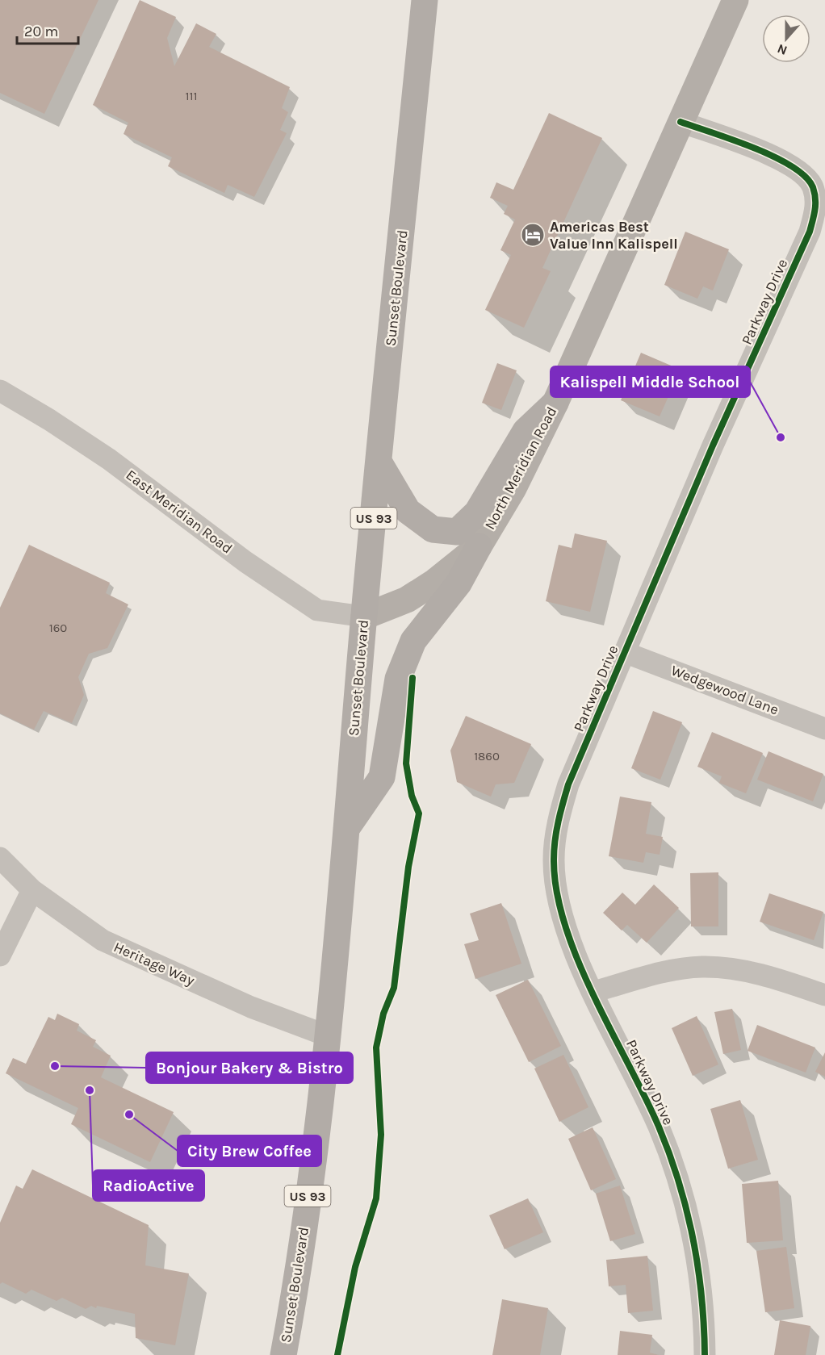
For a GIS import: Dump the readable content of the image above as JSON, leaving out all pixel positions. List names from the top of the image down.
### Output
{
  "streets": {
    "main road": ["Sunset Boulevard", "North Meridian Road", "US 93"],
    "street": [
      "Parkway Drive",
      "East Meridian Road",
      "Wedgewood Lane",
      "Heritage Way"
    ]
  },
  "crossings": [
    ["Sunset Boulevard", "North Meridian Road"],
    ["Sunset Boulevard", "East Meridian Road"],
    ["Sunset Boulevard", "Heritage Way"],
    ["Parkway Drive", "North Meridian Road"],
    ["Parkway Drive", "Wedgewood Lane"],
    ["North Meridian Road", "East Meridian Road"]
  ],
  "places": {
    "hotel": ["Americas Best Value Inn Kalispell"],
    "other": [
      "Kalispell Middle School",
      "Bonjour Bakery & Bistro",
      "RadioActive",
      "City Brew Coffee"
    ]
  },
  "house_numbers": ["111", "160", "1860"],
  "scale_bar": "20 m",
  "north": "bottom"
}
